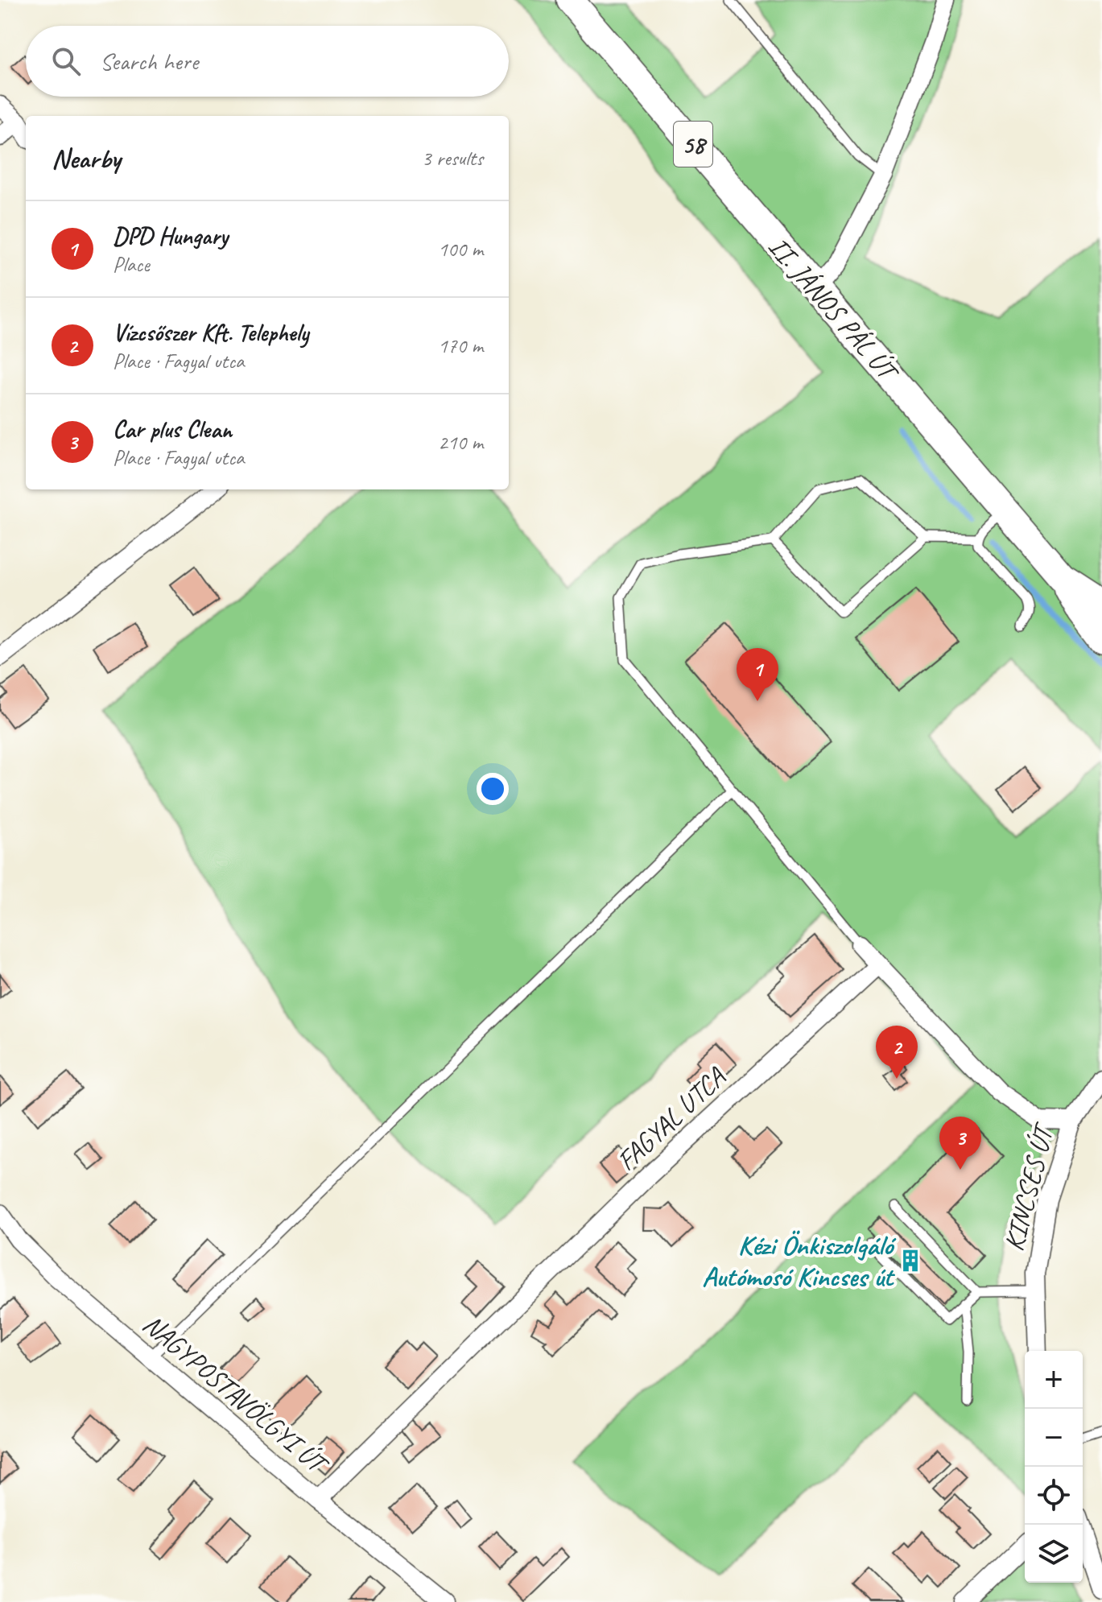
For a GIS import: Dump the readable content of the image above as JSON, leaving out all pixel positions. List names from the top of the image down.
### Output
{
  "streets": {
    "main road": ["58", "II. JÁNOS PÁL ÚT"],
    "street": ["FAGYAL UTCA", "KINCSES ÚT", "NAGYPOSTAVÖLGYI ÚT"]
  },
  "crossings": [
    ["58", "II. JÁNOS PÁL ÚT"],
    ["FAGYAL UTCA", "NAGYPOSTAVÖLGYI ÚT"]
  ],
  "places": {
    "building": ["Kézi Önkiszolgáló Autómosó Kincses út"]
  },
  "page": {
    "search": "Search here",
    "heading": ["Nearby", "3 results"],
    "list": [
      {
        "mark": "1",
        "name": "DPD Hungary",
        "note": "Place",
        "value": "100 m"
      },
      {
        "mark": "2",
        "name": "Vízcsőszer Kft. Telephely",
        "note": "Place · Fagyal utca",
        "value": "170 m"
      },
      {
        "mark": "3",
        "name": "Car plus Clean",
        "note": "Place · Fagyal utca",
        "value": "210 m"
      }
    ],
    "pins": ["1", "2", "3"],
    "map_buttons": ["+", "−"]
  }
}
